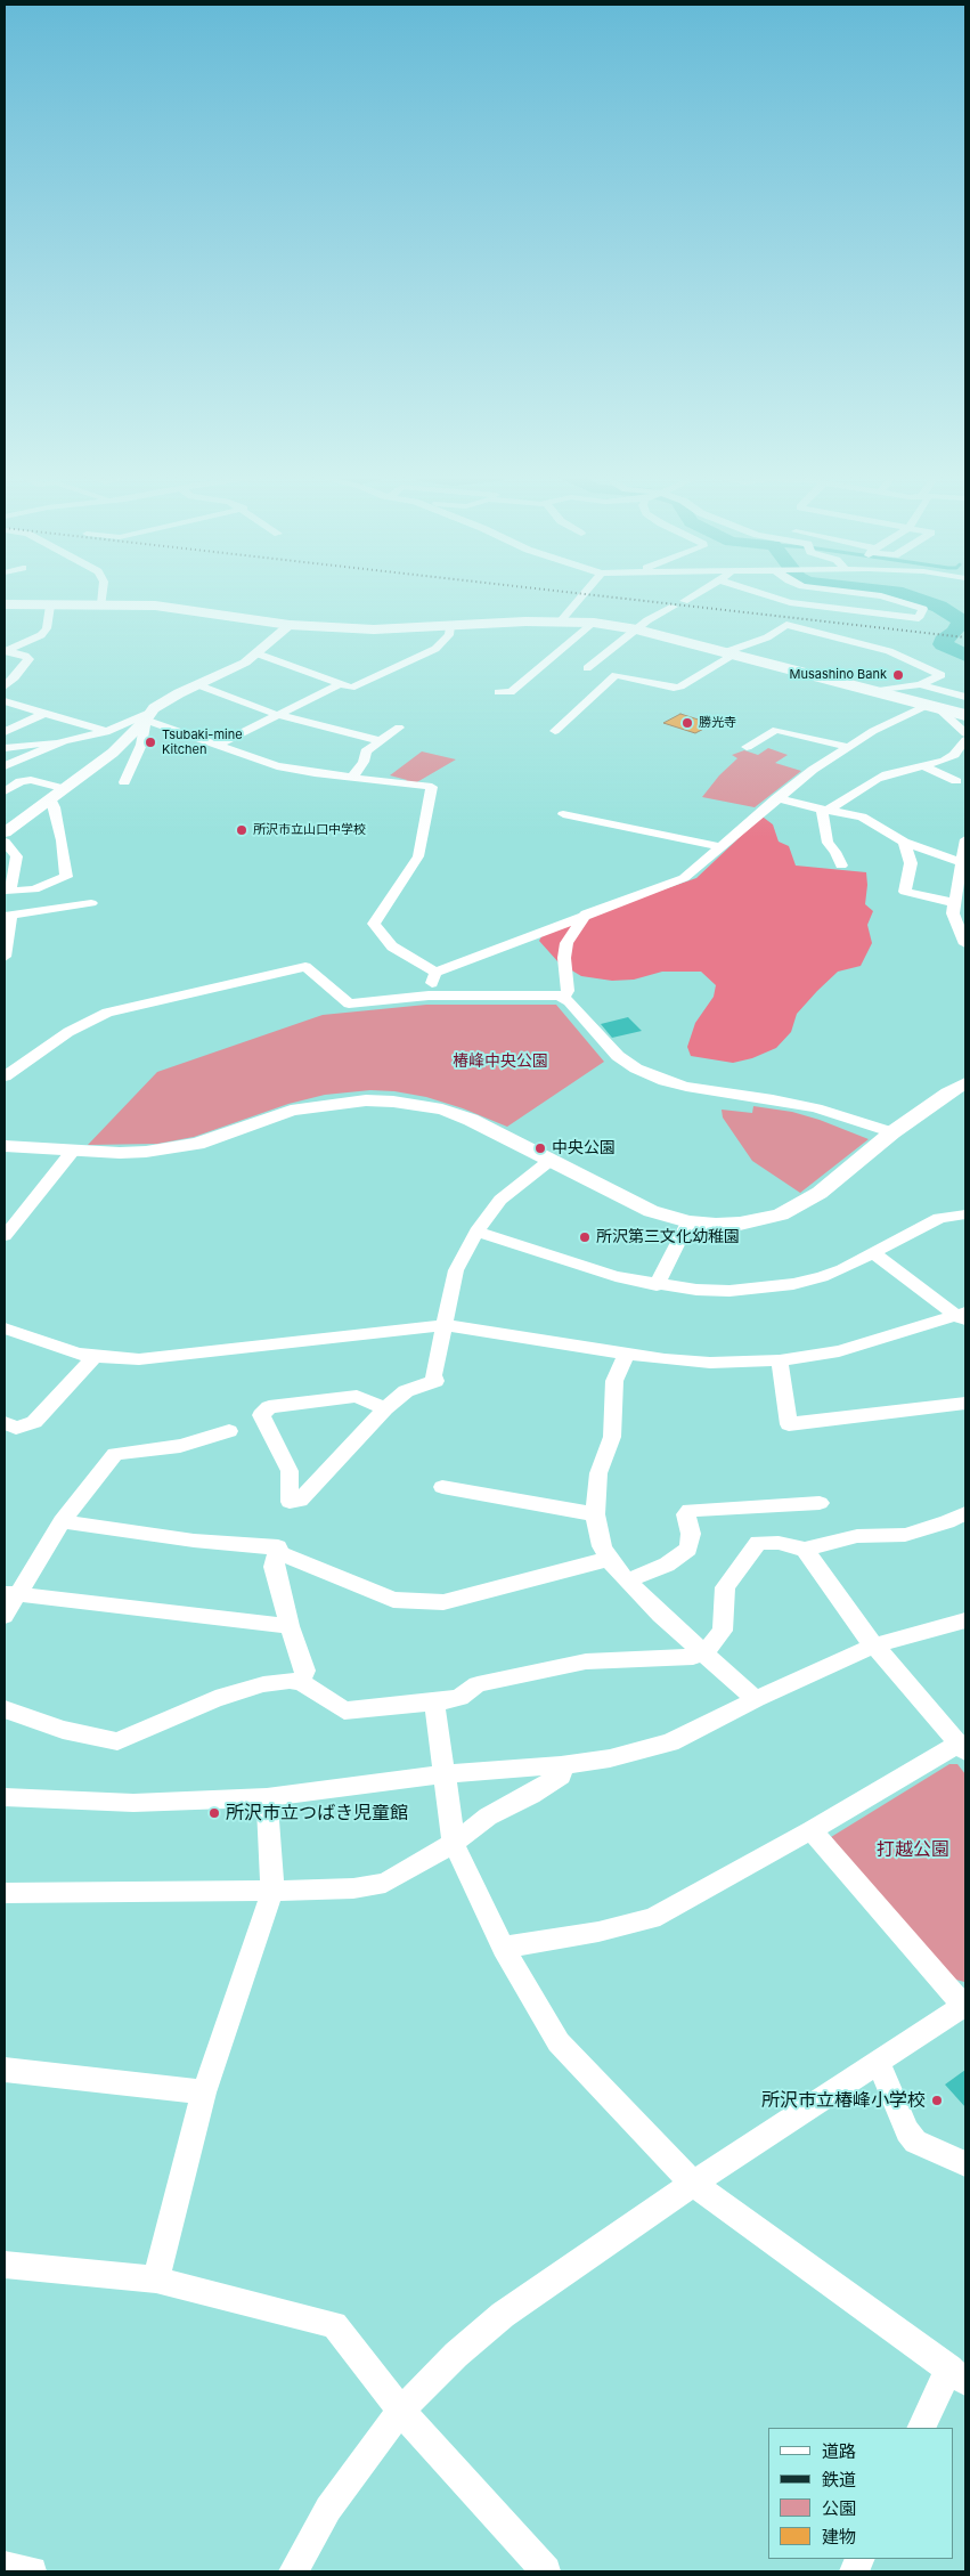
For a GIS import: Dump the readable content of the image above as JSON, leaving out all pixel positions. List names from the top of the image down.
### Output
{
  "parks": ["椿峰中央公園", "打越公園"],
  "places": [
    "Musashino Bank",
    "勝光寺",
    "Tsubaki-mine Kitchen",
    "所沢市立山口中学校",
    "中央公園",
    "所沢第三文化幼稚園",
    "所沢市立つばき児童館",
    "所沢市立椿峰小学校"
  ],
  "legend": [
    "道路",
    "鉄道",
    "公園",
    "建物"
  ]
}
